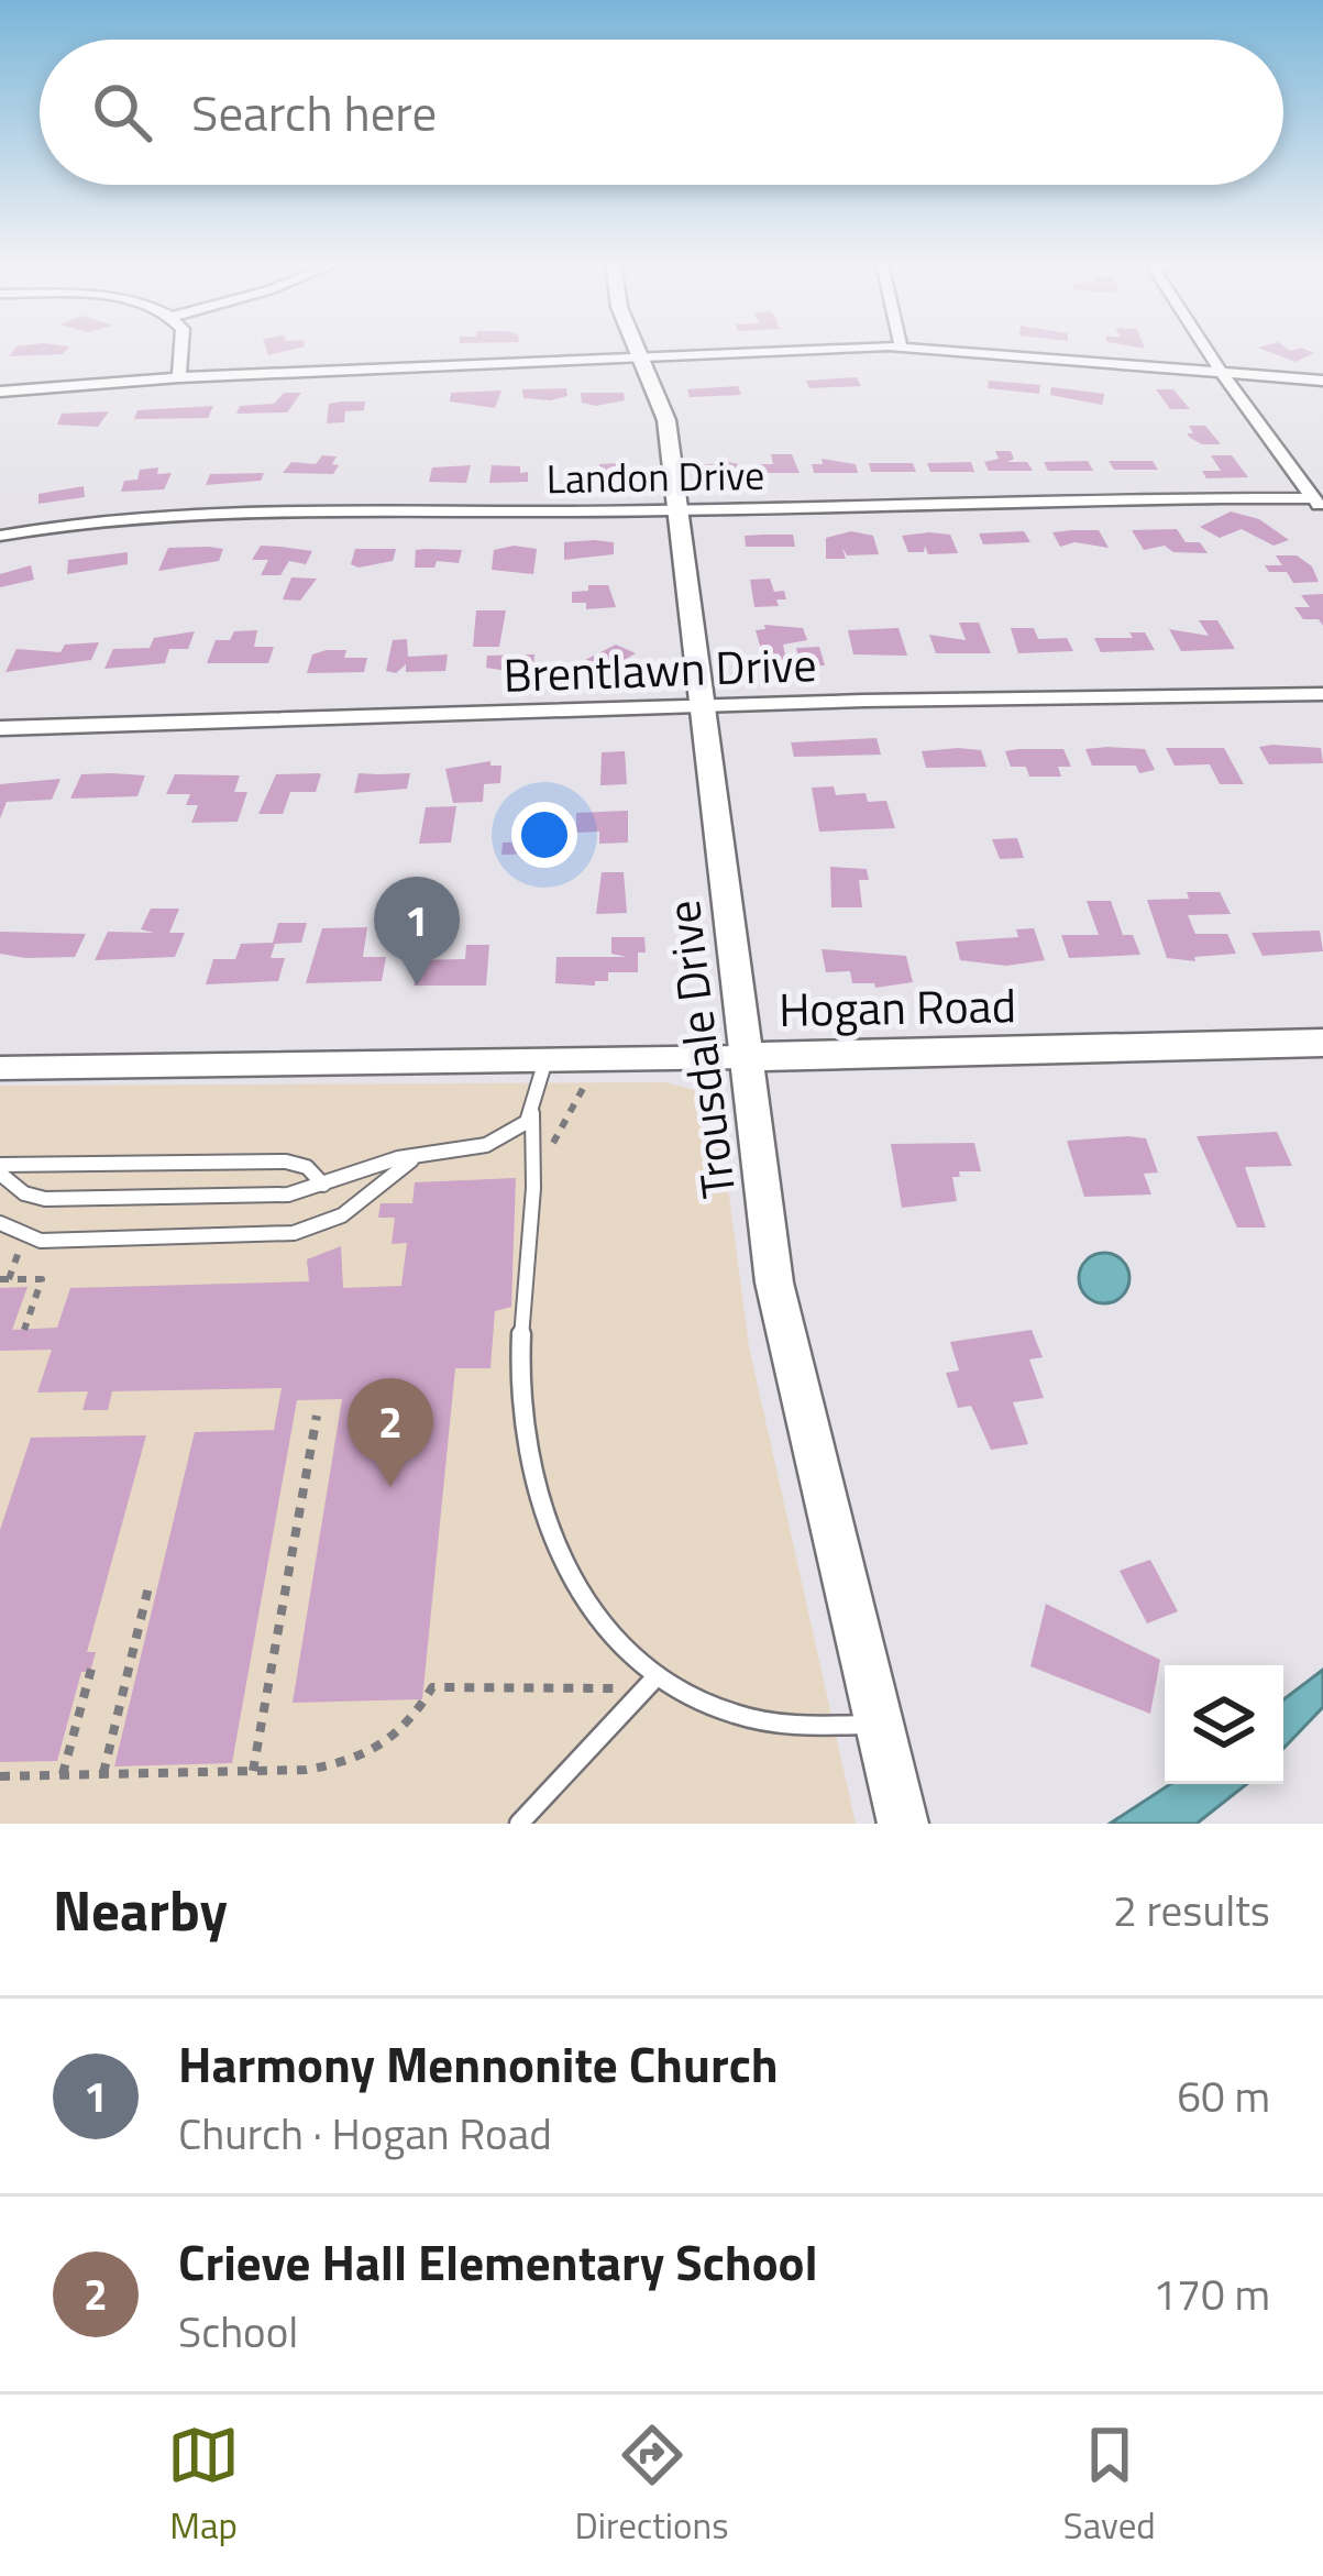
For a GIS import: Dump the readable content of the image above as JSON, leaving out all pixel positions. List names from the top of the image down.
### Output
{
  "streets": {
    "street": [
      "Landon Drive",
      "Brentlawn Drive",
      "Hogan Road",
      "Trousdale Drive"
    ]
  },
  "crossings": [
    ["Landon Drive", "Trousdale Drive"],
    ["Brentlawn Drive", "Trousdale Drive"],
    ["Hogan Road", "Trousdale Drive"]
  ],
  "page": {
    "search": "Search here",
    "pins": ["1", "2"],
    "heading": ["Nearby", "2 results"],
    "list": [
      {
        "mark": "1",
        "name": "Harmony Mennonite Church",
        "note": "Church · Hogan Road",
        "value": "60 m"
      },
      {
        "mark": "2",
        "name": "Crieve Hall Elementary School",
        "note": "School",
        "value": "170 m"
      }
    ],
    "nav": ["Map", "Directions", "Saved"]
  }
}
